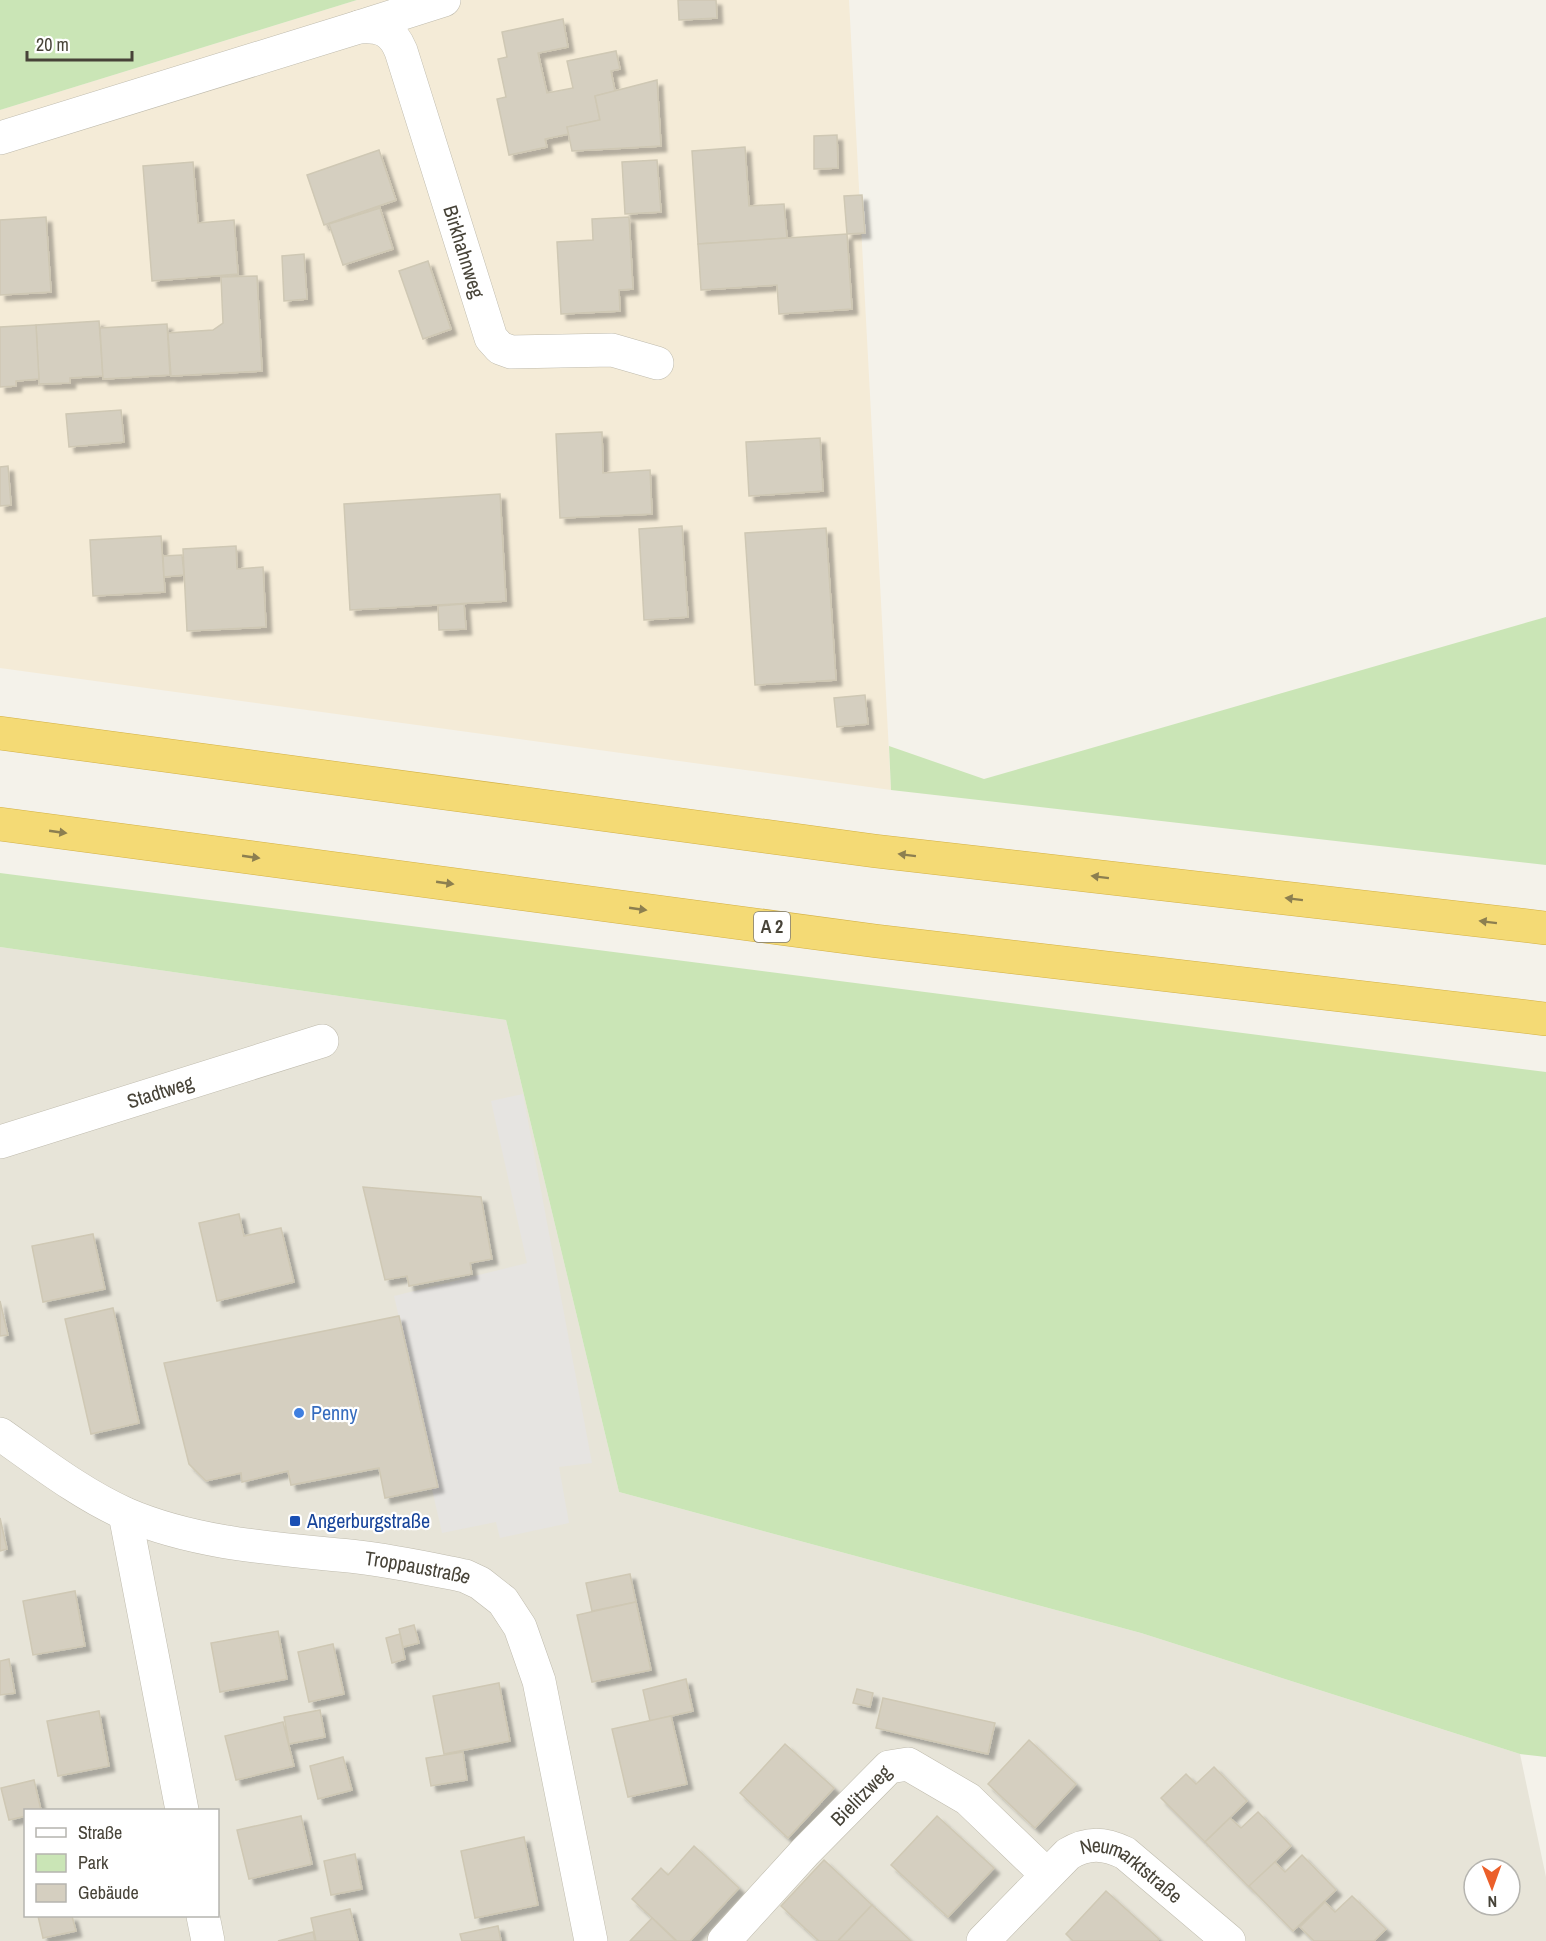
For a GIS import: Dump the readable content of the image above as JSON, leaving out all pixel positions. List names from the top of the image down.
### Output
{
  "streets": {
    "highway": ["A 2"],
    "street": [
      "Birkhahnweg",
      "Stadtweg",
      "Troppaustraße",
      "Bielitzweg",
      "Neumarktstraße"
    ]
  },
  "crossings": [
    ["Bielitzweg", "Neumarktstraße"]
  ],
  "places": {
    "other": ["Penny"],
    "transit": ["Angerburgstraße"]
  },
  "legend": ["Straße", "Park", "Gebäude"],
  "scale_bar": "20 m",
  "north": "bottom"
}
